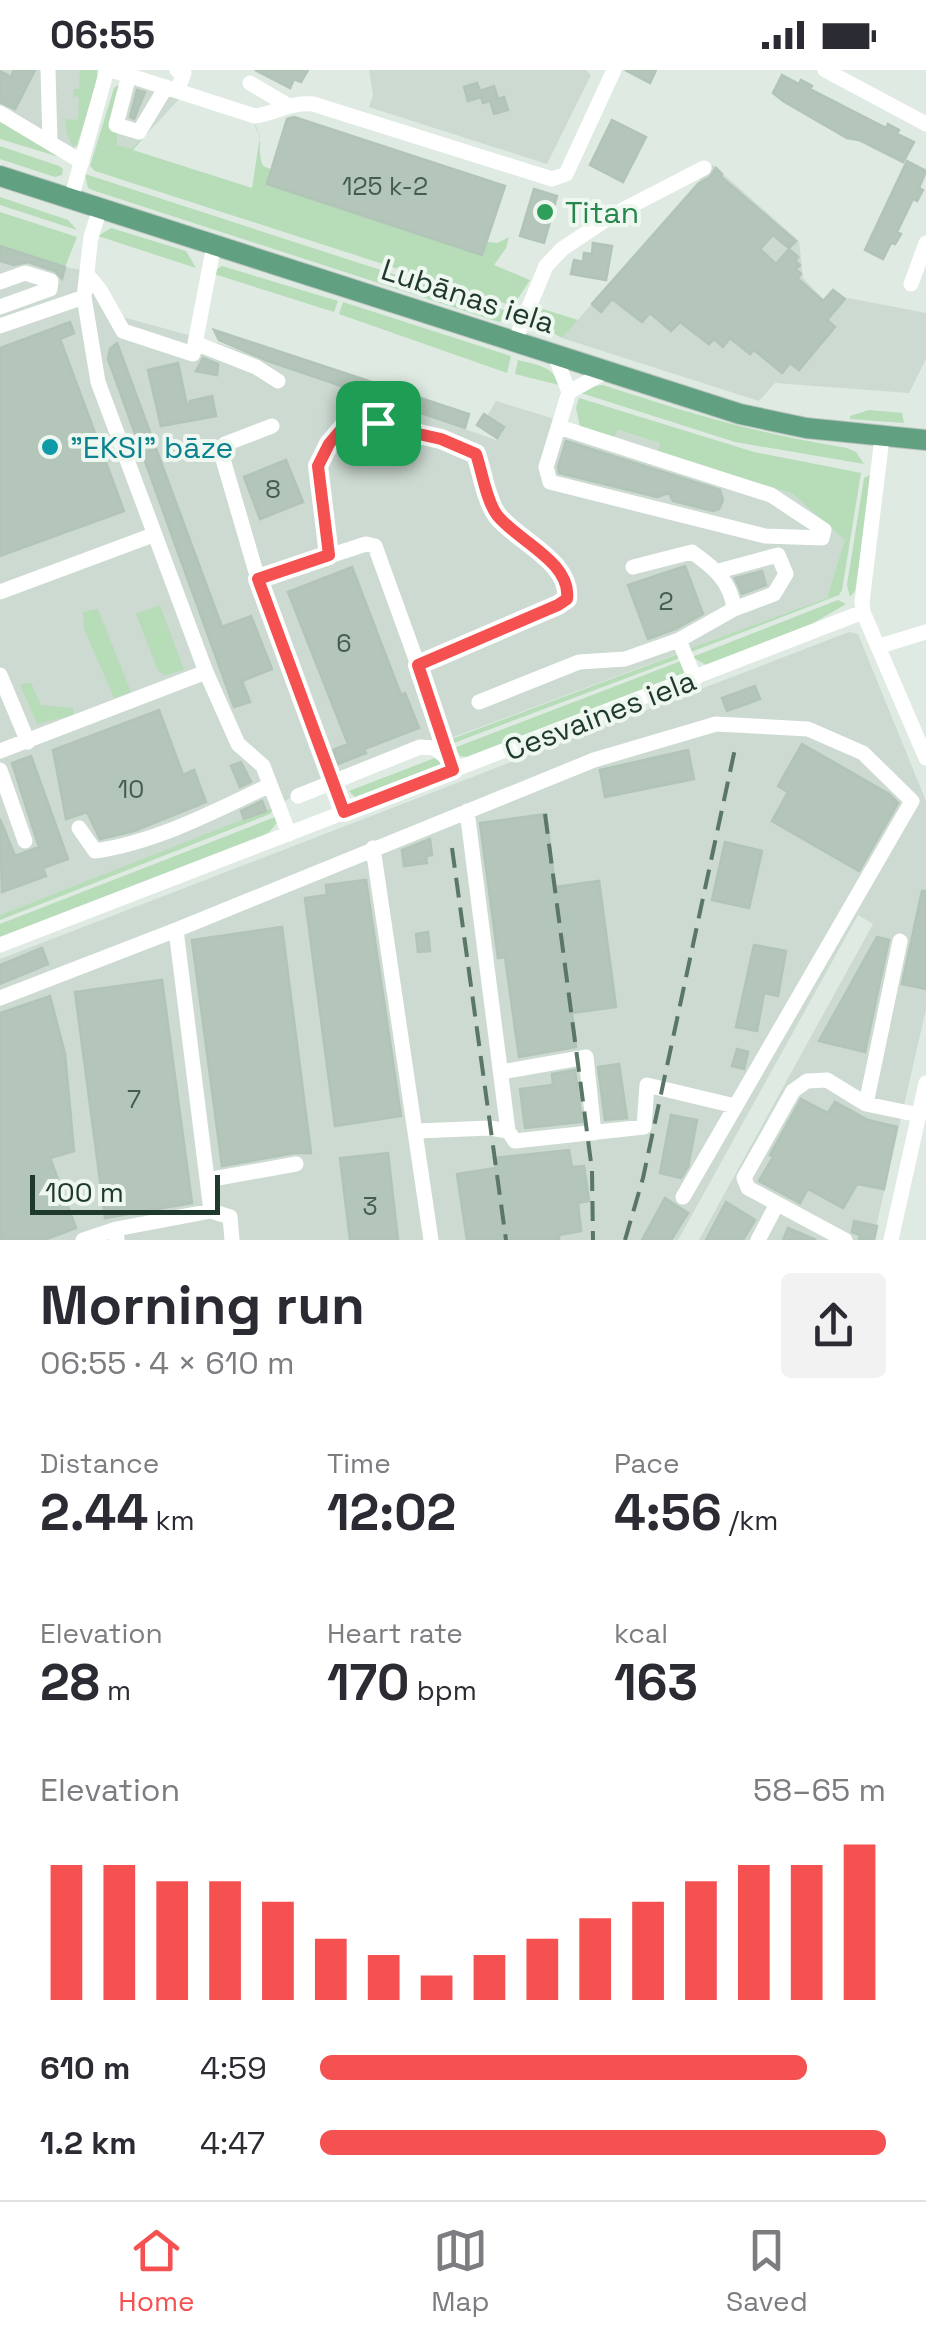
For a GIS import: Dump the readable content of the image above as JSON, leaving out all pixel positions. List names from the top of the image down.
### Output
{
  "streets": {
    "main road": ["Lubānas iela"],
    "street": ["Cesvaines iela"]
  },
  "places": ["Titan", "\"EKSI\" bāze"],
  "house_numbers": [
    "125 k-2",
    "8",
    "2",
    "6",
    "10",
    "7",
    "3"
  ],
  "scale_bar": "100 m",
  "page": {
    "status": "06:55",
    "scale": "100 m",
    "heading": ["Morning run", "06:55 · 4 × 610 m"],
    "stats": [
      ["Distance", "2.44 km"],
      ["Time", "12:02"],
      ["Pace", "4:56 /km"],
      ["Elevation", "28 m"],
      ["Heart rate", "170 bpm"],
      ["kcal", "163"]
    ],
    "chart": ["Elevation", "58–65 m"],
    "list": [
      {
        "name": "610 m",
        "note": "4:59"
      },
      {
        "name": "1.2 km",
        "note": "4:47"
      }
    ],
    "tabs": ["Home", "Map", "Saved"]
  }
}
